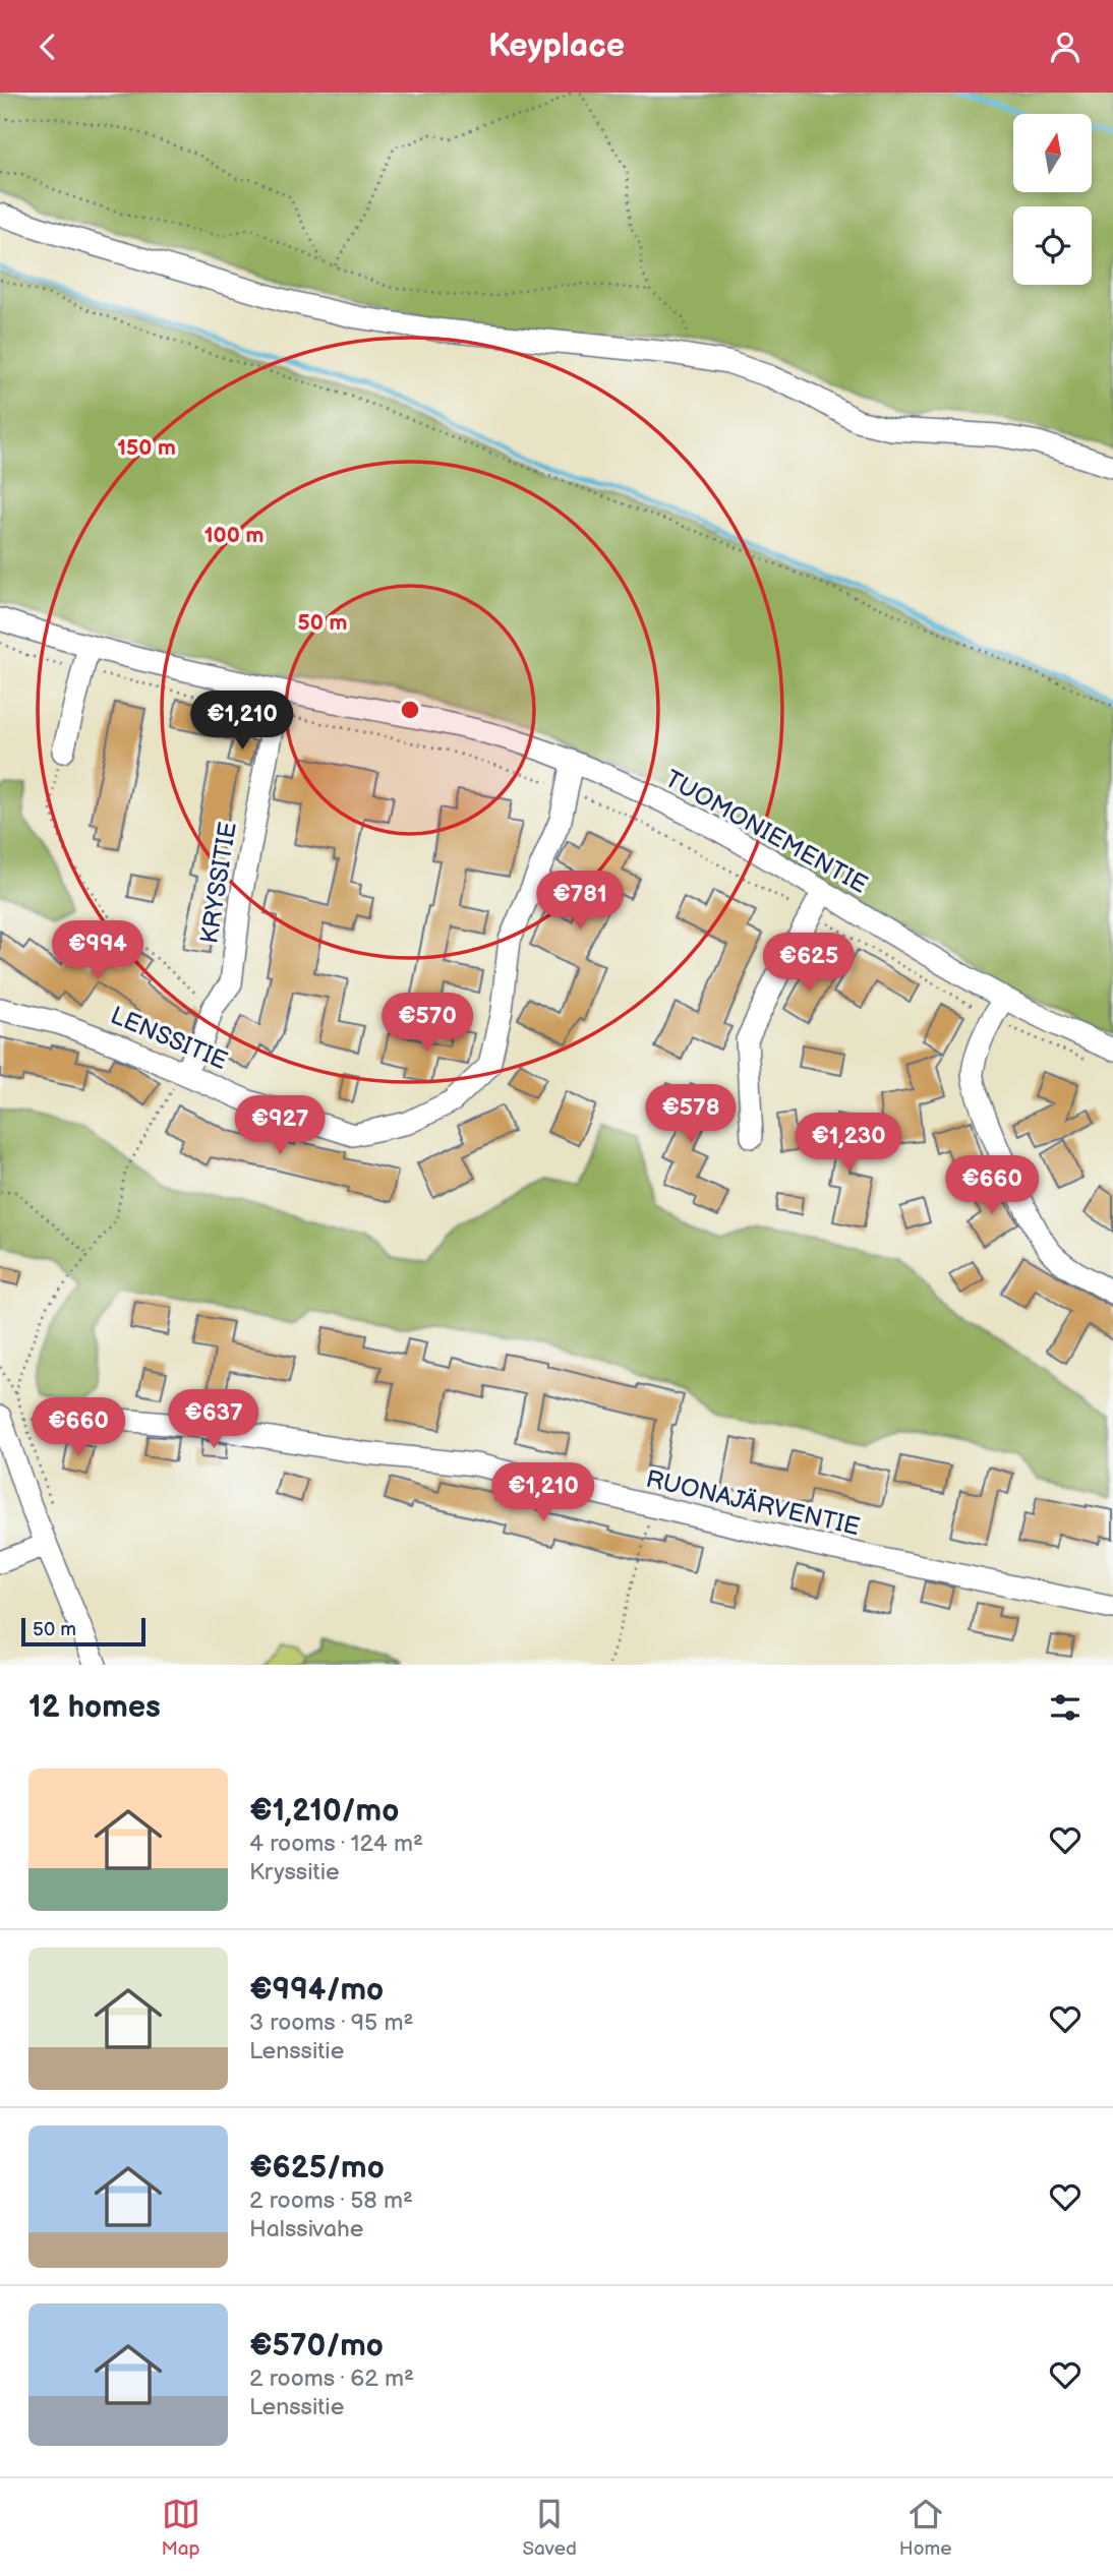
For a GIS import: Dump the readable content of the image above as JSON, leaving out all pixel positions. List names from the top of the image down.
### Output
{
  "streets": {
    "street": [
      "TUOMONIEMENTIE",
      "KRYSSITIE",
      "LENSSITIE",
      "RUONAJÄRVENTIE"
    ]
  },
  "crossings": [
    ["TUOMONIEMENTIE", "KRYSSITIE"],
    ["TUOMONIEMENTIE", "LENSSITIE"],
    ["KRYSSITIE", "LENSSITIE"]
  ],
  "scale_bar": "50 m",
  "north": "top",
  "page": {
    "header": "Keyplace",
    "price": [
      "€1,210",
      "€781",
      "€994",
      "€625",
      "€570",
      "€578",
      "€927",
      "€1,230",
      "€660",
      "€637",
      "€660",
      "€1,210"
    ],
    "scale": "50 m",
    "heading": "12 homes",
    "list": [
      {
        "name": "€1,210/mo",
        "note": "4 rooms · 124 m² · Kryssitie"
      },
      {
        "name": "€994/mo",
        "note": "3 rooms · 95 m² · Lenssitie"
      },
      {
        "name": "€625/mo",
        "note": "2 rooms · 58 m² · Halssivahe"
      },
      {
        "name": "€570/mo",
        "note": "2 rooms · 62 m² · Lenssitie"
      }
    ],
    "tabs": ["Map", "Saved", "Home"]
  },
  "rings": ["150 m", "100 m", "50 m"]
}
